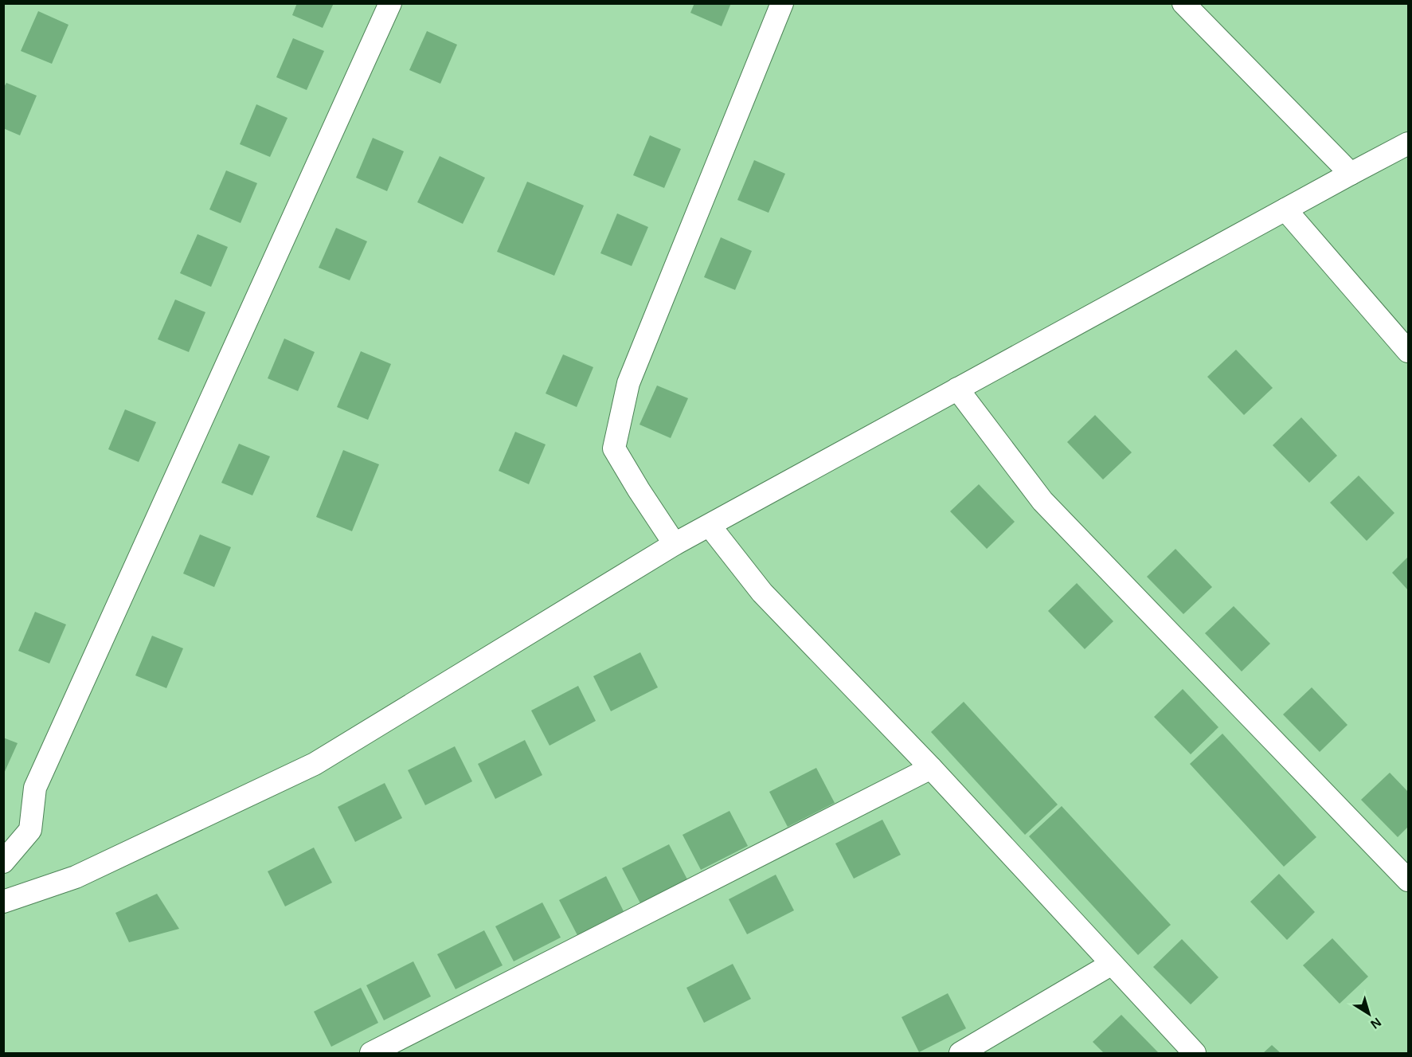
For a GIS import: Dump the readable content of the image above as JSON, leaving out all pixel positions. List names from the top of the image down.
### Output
{
  "north": "bottom right"
}
